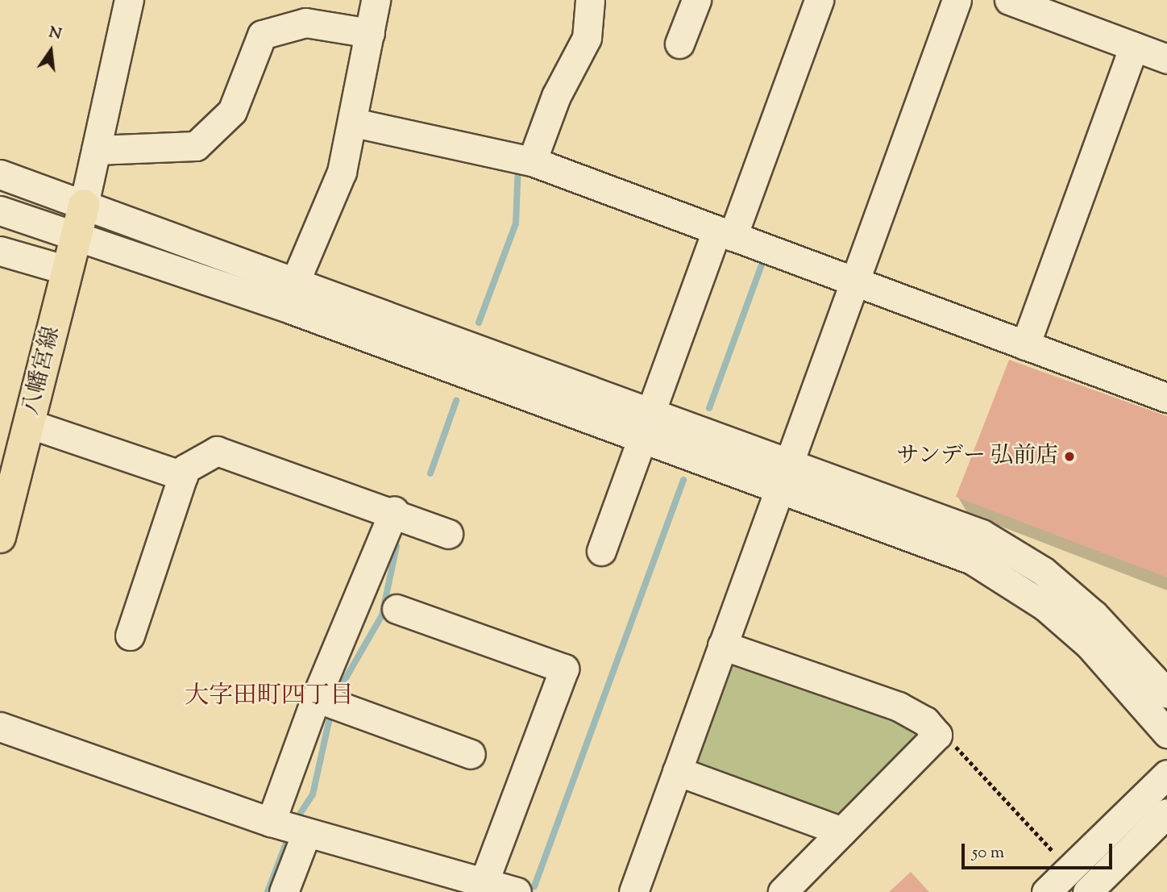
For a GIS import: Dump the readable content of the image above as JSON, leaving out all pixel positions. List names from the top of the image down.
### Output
{
  "streets": {
    "main road": ["八幡宮線"]
  },
  "districts": ["大字田町四丁目"],
  "places": ["サンデー 弘前店"],
  "scale_bar": "50 m",
  "north": "top"
}
